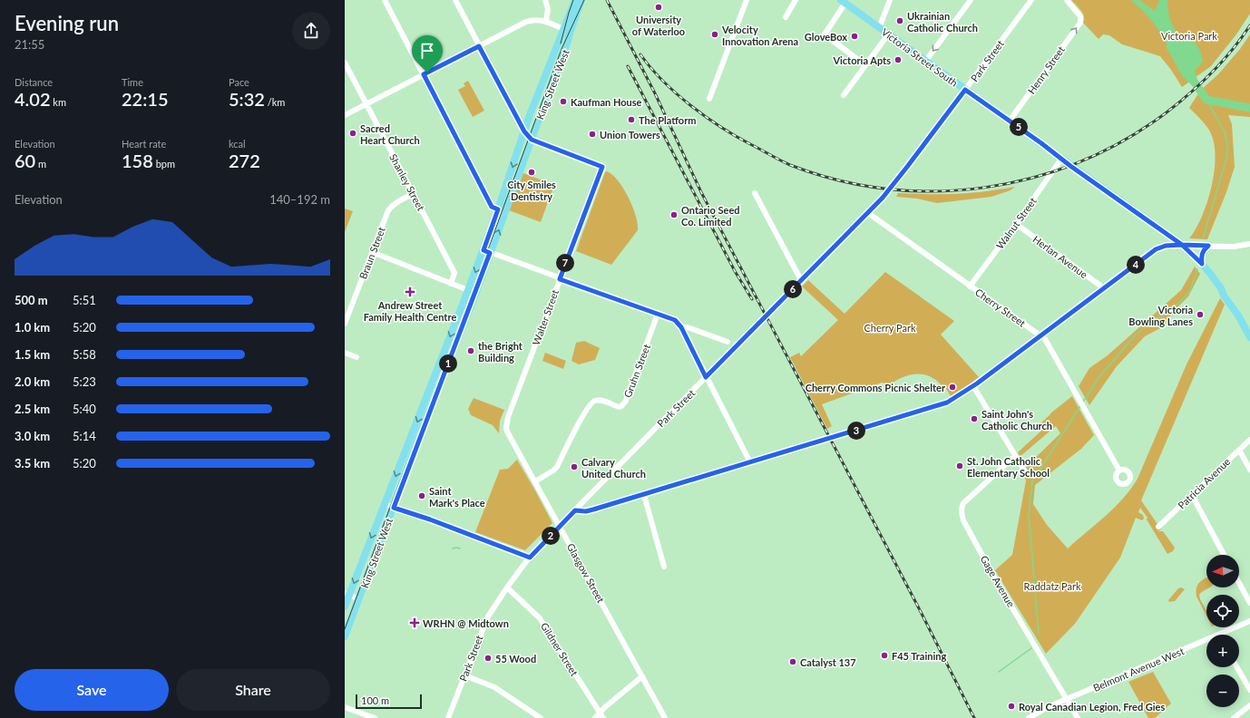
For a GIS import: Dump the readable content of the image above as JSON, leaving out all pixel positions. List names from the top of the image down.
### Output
{
  "streets": {
    "main road": ["Victoria Street South", "King Street West"],
    "street": [
      "Park Street",
      "Henry Street",
      "Shanley Street",
      "Walnut Street",
      "Braun Street",
      "Herlan Avenue",
      "Cherry Street",
      "Walter Street",
      "Gruhn Street",
      "Patricia Avenue",
      "Glasgow Street",
      "Gage Avenue",
      "Gildner Street",
      "Belmont Avenue West"
    ]
  },
  "crossings": [
    ["Victoria Street South", "Park Street"],
    ["Victoria Street South", "Henry Street"],
    ["Victoria Street South", "Walnut Street"],
    ["Park Street", "Cherry Street"],
    ["Park Street", "Glasgow Street"],
    ["Park Street", "Gildner Street"],
    ["King Street West", "Walter Street"],
    ["Shanley Street", "Braun Street"],
    ["Walnut Street", "Herlan Avenue"],
    ["Walnut Street", "Cherry Street"],
    ["Walter Street", "Glasgow Street"],
    ["Gruhn Street", "Glasgow Street"],
    ["Gage Avenue", "Belmont Avenue West"]
  ],
  "one_way": ["Henry Street"],
  "parks": ["Victoria Park", "Cherry Park", "Raddatz Park"],
  "places": {
    "other": [
      "University of Waterloo",
      "Ukrainian Catholic Church",
      "Velocity Innovation Arena",
      "GloveBox",
      "Victoria Apts",
      "Kaufman House",
      "The Platform",
      "Sacred Heart Church",
      "Union Towers",
      "City Smiles Dentistry",
      "Ontario Seed Co. Limited",
      "Victoria Bowling Lanes",
      "the Bright Building",
      "Cherry Commons Picnic Shelter",
      "Saint John's Catholic Church",
      "St. John Catholic Elementary School",
      "Calvary United Church",
      "Saint Mark's Place",
      "F45 Training",
      "55 Wood",
      "Catalyst 137",
      "Royal Canadian Legion, Fred Gies"
    ],
    "health": ["Andrew Street Family Health Centre", "WRHN @ Midtown"]
  },
  "scale_bar": "100 m",
  "north": "left",
  "page": {
    "heading": ["Evening run", "21:55"],
    "stats": [
      ["Distance", "4.02 km"],
      ["Time", "22:15"],
      ["Pace", "5:32 /km"],
      ["Elevation", "60 m"],
      ["Heart rate", "158 bpm"],
      ["kcal", "272"]
    ],
    "pins": [
      "5",
      "7",
      "4",
      "6",
      "1",
      "3",
      "2"
    ],
    "chart": ["Elevation", "140–192 m"],
    "list": [
      {
        "name": "500 m",
        "note": "5:51"
      },
      {
        "name": "1.0 km",
        "note": "5:20"
      },
      {
        "name": "1.5 km",
        "note": "5:58"
      },
      {
        "name": "2.0 km",
        "note": "5:23"
      },
      {
        "name": "2.5 km",
        "note": "5:40"
      },
      {
        "name": "3.0 km",
        "note": "5:14"
      },
      {
        "name": "3.5 km",
        "note": "5:20"
      }
    ],
    "map_buttons": ["+", "−"],
    "buttons": ["Save", "Share"],
    "scale": "100 m"
  }
}
